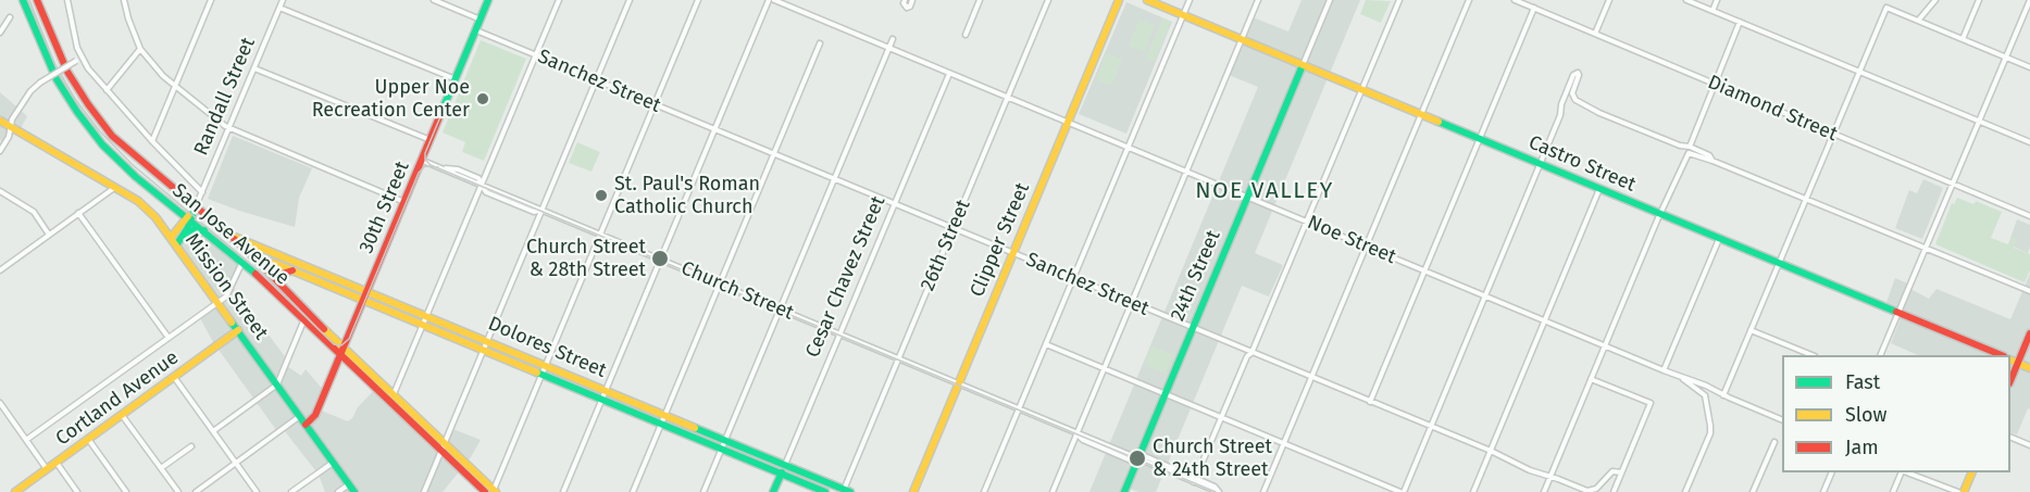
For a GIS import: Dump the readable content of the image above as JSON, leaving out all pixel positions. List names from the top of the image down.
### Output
{
  "streets": {
    "main road": [
      "Randall Street",
      "Castro Street",
      "30th Street",
      "San Jose Avenue",
      "Clipper Street",
      "24th Street",
      "Cesar Chavez Street",
      "Mission Street",
      "Dolores Street",
      "Cortland Avenue"
    ],
    "street": [
      "Sanchez Street",
      "Diamond Street",
      "Noe Street",
      "26th Street",
      "Church Street"
    ]
  },
  "crossings": [
    ["Sanchez Street", "30th Street"],
    ["Sanchez Street", "Clipper Street"],
    ["Sanchez Street", "26th Street"],
    ["Sanchez Street", "24th Street"],
    ["Sanchez Street", "Cesar Chavez Street"],
    ["Randall Street", "San Jose Avenue"],
    ["Randall Street", "Mission Street"],
    ["Castro Street", "24th Street"],
    ["30th Street", "San Jose Avenue"],
    ["30th Street", "Mission Street"],
    ["30th Street", "Church Street"],
    ["30th Street", "Dolores Street"],
    ["San Jose Avenue", "Dolores Street"],
    ["Clipper Street", "Noe Street"],
    ["Clipper Street", "Church Street"],
    ["Noe Street", "26th Street"],
    ["Noe Street", "24th Street"],
    ["Noe Street", "Cesar Chavez Street"],
    ["26th Street", "Church Street"],
    ["26th Street", "Dolores Street"],
    ["24th Street", "Church Street"],
    ["Cesar Chavez Street", "Church Street"],
    ["Cesar Chavez Street", "Dolores Street"],
    ["Mission Street", "Cortland Avenue"]
  ],
  "districts": ["NOE VALLEY"],
  "places": [
    "Upper Noe Recreation Center",
    "St. Paul's Roman Catholic Church",
    "Church Street & 28th Street",
    "Church Street & 24th Street"
  ],
  "legend": ["Fast", "Slow", "Jam"]
}
